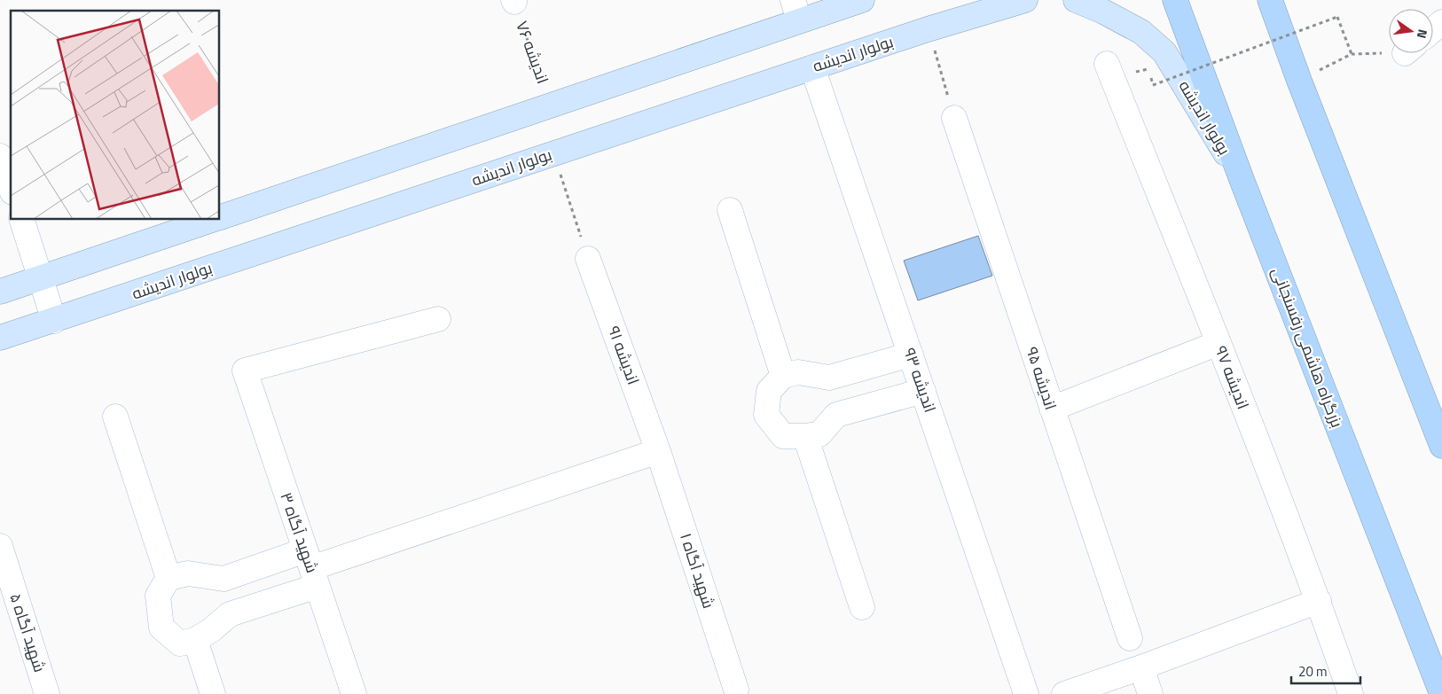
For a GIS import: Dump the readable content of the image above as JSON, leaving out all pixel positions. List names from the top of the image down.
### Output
{
  "streets": {
    "highway": ["بزرگراه هاشمی رفسنجانی"],
    "main road": ["بولوار اندیشه"],
    "street": [
      "اندیشه ۹۱",
      "اندیشه ۹۷",
      "اندیشه ۹۵",
      "اندیشه ۹۳",
      "شهید آگاه ۳",
      "شهید آگاه ۱",
      "شهید آگاه ۵"
    ],
    "path": ["اندیشه ۷۶"]
  },
  "crossings": [
    ["بولوار اندیشه", "بزرگراه هاشمی رفسنجانی"],
    ["بولوار اندیشه", "اندیشه ۹۳"],
    ["اندیشه ۹۱", "شهید آگاه ۱"]
  ],
  "scale_bar": "20 m",
  "north": "right"
}
